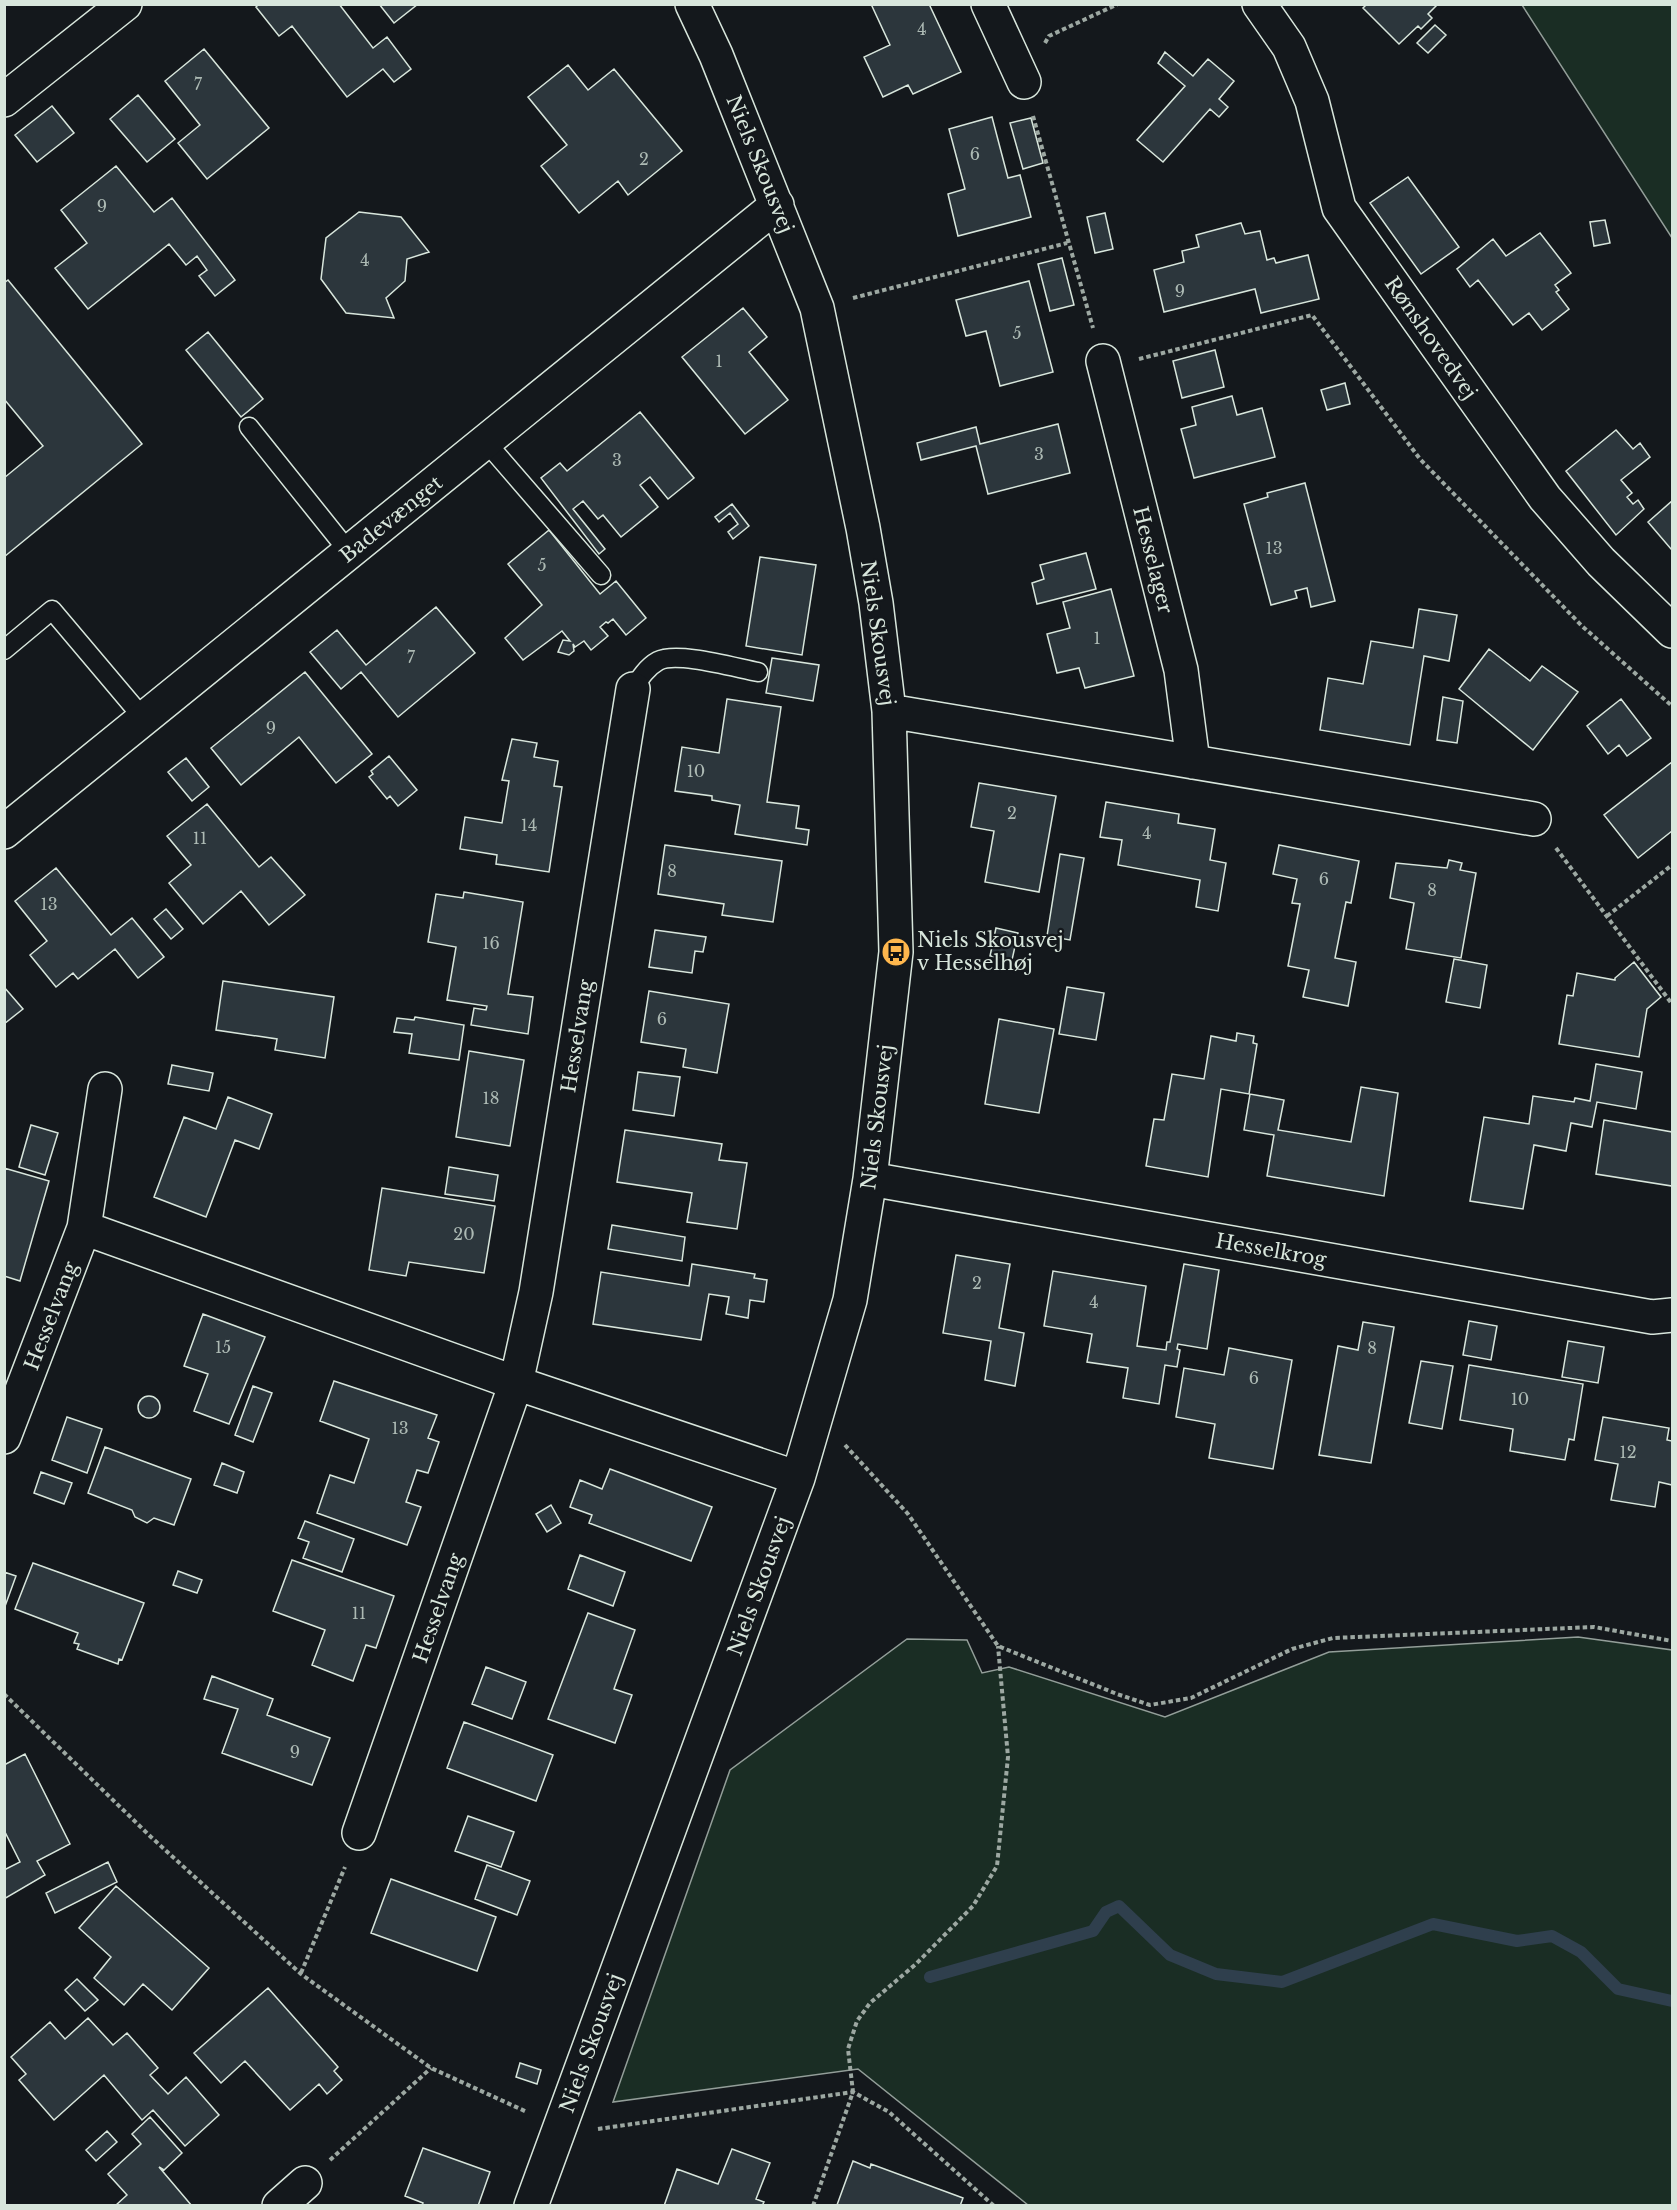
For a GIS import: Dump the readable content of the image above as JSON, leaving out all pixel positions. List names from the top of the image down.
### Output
{
  "streets": {
    "street": [
      "Niels Skousvej",
      "Rønshovedvej",
      "Badevænget",
      "Hesselager",
      "Hesselvang",
      "Hesselkrog"
    ]
  },
  "crossings": [
    ["Niels Skousvej", "Badevænget"],
    ["Niels Skousvej", "Hesselkrog"]
  ],
  "places": {
    "bus stop": ["Niels Skousvej v Hesselhøj"]
  },
  "house_numbers": [
    "4",
    "7",
    "6",
    "2",
    "9",
    "4",
    "9",
    "5",
    "1",
    "3",
    "3",
    "13",
    "5",
    "1",
    "7",
    "9",
    "10",
    "2",
    "14",
    "4",
    "11",
    "8",
    "6",
    "8",
    "13",
    "16",
    "6",
    "18",
    "20",
    "2",
    "4",
    "15",
    "8",
    "6",
    "10",
    "13",
    "12",
    "11",
    "9"
  ]
}
